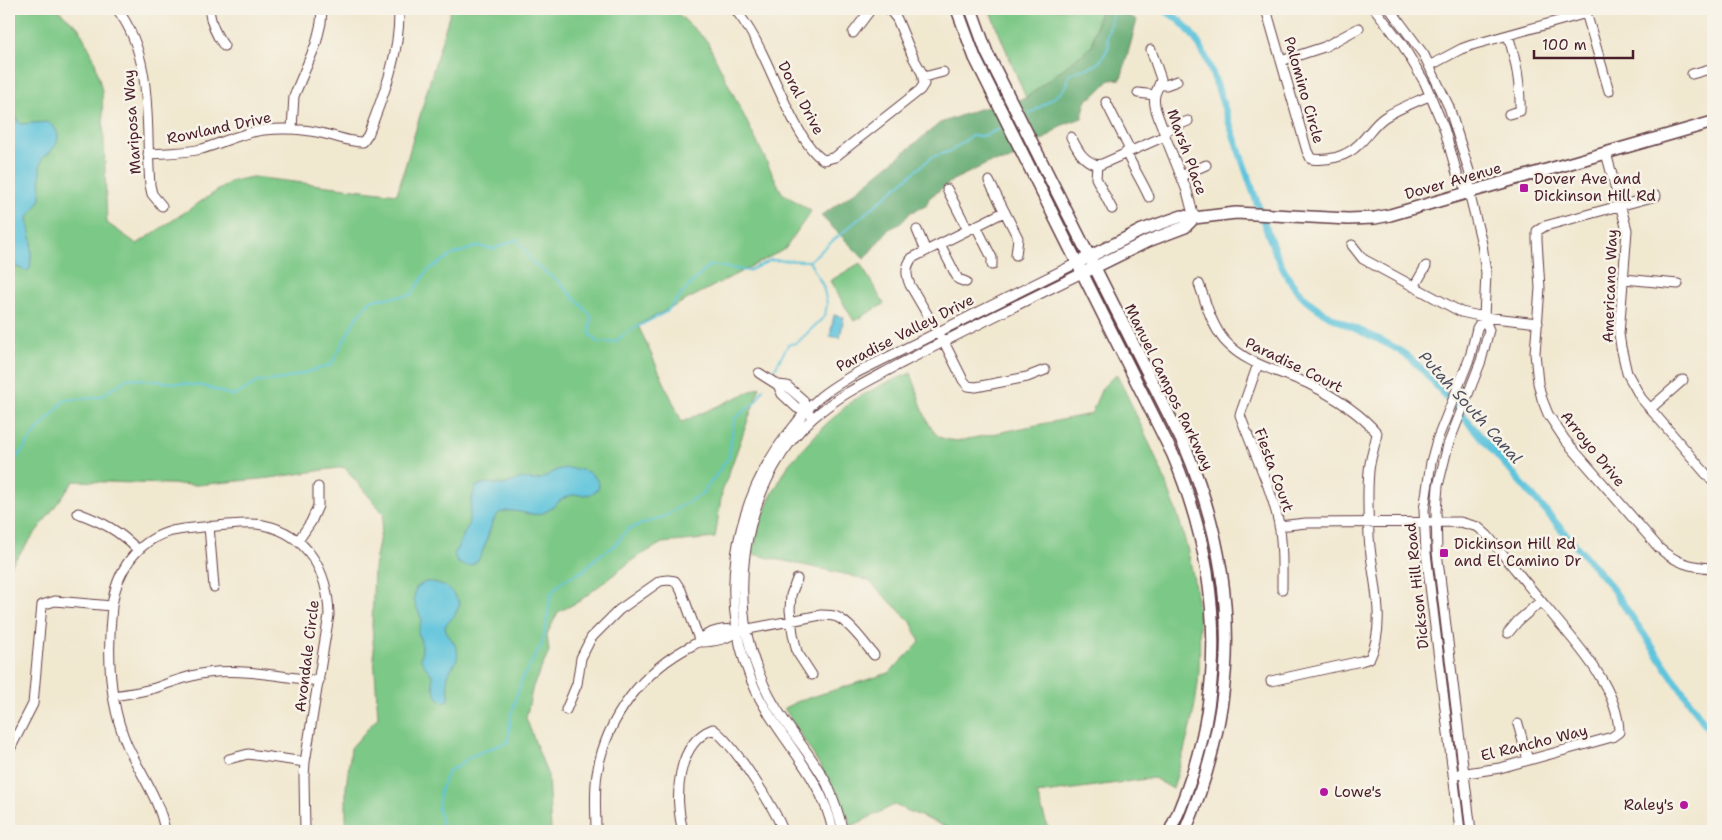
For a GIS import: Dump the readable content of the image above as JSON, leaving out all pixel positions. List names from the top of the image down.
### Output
{
  "streets": {
    "main road": ["Dover Avenue", "Paradise Valley Drive", "Manuel Campos Parkway"],
    "street": [
      "Palomino Circle",
      "Doral Drive",
      "Mariposa Way",
      "Rowland Drive",
      "Marsh Place",
      "Americano Way",
      "Paradise Court",
      "Arroyo Drive",
      "Fiesta Court",
      "Dickson Hill Road",
      "Avondale Circle",
      "El Rancho Way"
    ]
  },
  "crossings": [
    ["Palomino Circle", "Dickson Hill Road"],
    ["Mariposa Way", "Rowland Drive"],
    ["Marsh Place", "Dover Avenue"],
    ["Dover Avenue", "Americano Way"],
    ["Dover Avenue", "Paradise Valley Drive"],
    ["Dover Avenue", "Manuel Campos Parkway"],
    ["Dover Avenue", "Dickson Hill Road"],
    ["Americano Way", "Arroyo Drive"],
    ["Paradise Valley Drive", "Manuel Campos Parkway"],
    ["Paradise Court", "Fiesta Court"],
    ["Dickson Hill Road", "El Rancho Way"]
  ],
  "water": ["Putah South Canal"],
  "places": {
    "transit": ["Dover Ave and Dickinson Hill Rd", "Dickinson Hill Rd and El Camino Dr"],
    "other": ["Lowe's", "Raley's"]
  },
  "scale_bar": "100 m"
}
